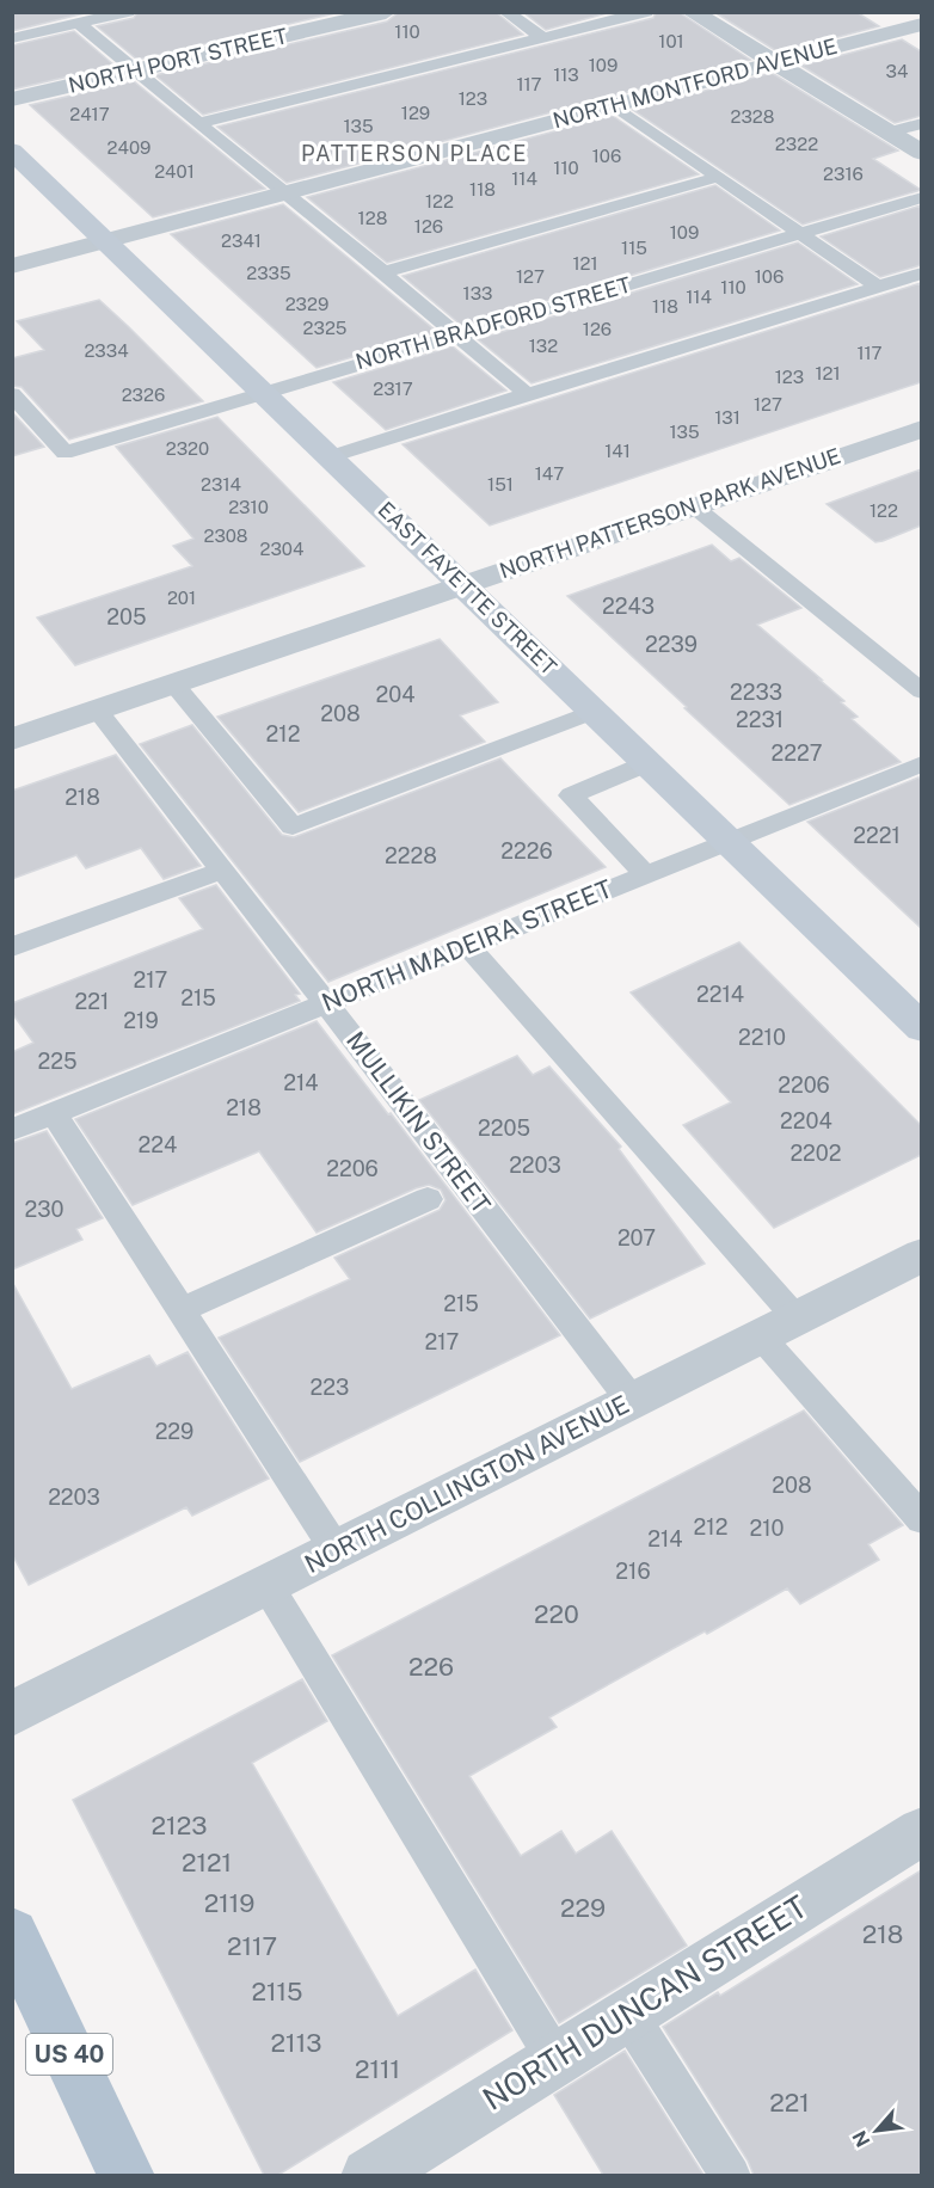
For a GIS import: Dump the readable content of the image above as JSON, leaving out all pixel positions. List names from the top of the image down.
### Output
{
  "streets": {
    "main road": ["EAST FAYETTE STREET", "US 40"],
    "street": [
      "NORTH PORT STREET",
      "NORTH MONTFORD AVENUE",
      "NORTH PATTERSON PARK AVENUE",
      "NORTH COLLINGTON AVENUE",
      "NORTH DUNCAN STREET"
    ],
    "lane": ["NORTH BRADFORD STREET", "NORTH MADEIRA STREET", "MULLIKIN STREET"]
  },
  "crossings": [
    ["NORTH MONTFORD AVENUE", "EAST FAYETTE STREET"],
    ["NORTH BRADFORD STREET", "EAST FAYETTE STREET"],
    ["NORTH PATTERSON PARK AVENUE", "EAST FAYETTE STREET"],
    ["NORTH PATTERSON PARK AVENUE", "MULLIKIN STREET"],
    ["EAST FAYETTE STREET", "NORTH MADEIRA STREET"],
    ["NORTH MADEIRA STREET", "MULLIKIN STREET"],
    ["MULLIKIN STREET", "NORTH COLLINGTON AVENUE"]
  ],
  "districts": ["PATTERSON PLACE"],
  "house_numbers": [
    "110",
    "101",
    "109",
    "34",
    "113",
    "117",
    "123",
    "129",
    "2417",
    "2328",
    "135",
    "2322",
    "2409",
    "106",
    "110",
    "2401",
    "2316",
    "114",
    "118",
    "122",
    "128",
    "126",
    "109",
    "2341",
    "115",
    "121",
    "2335",
    "127",
    "106",
    "110",
    "133",
    "114",
    "2329",
    "118",
    "2325",
    "126",
    "132",
    "2334",
    "117",
    "121",
    "123",
    "2317",
    "2326",
    "127",
    "131",
    "135",
    "2320",
    "141",
    "147",
    "2314",
    "151",
    "2310",
    "122",
    "2308",
    "2304",
    "201",
    "2243",
    "205",
    "2239",
    "2233",
    "204",
    "208",
    "2231",
    "212",
    "2227",
    "218",
    "2221",
    "2226",
    "2228",
    "217",
    "2214",
    "215",
    "221",
    "219",
    "2210",
    "225",
    "214",
    "2206",
    "218",
    "2204",
    "2205",
    "224",
    "2202",
    "2203",
    "2206",
    "230",
    "207",
    "215",
    "217",
    "223",
    "229",
    "208",
    "2203",
    "212",
    "210",
    "214",
    "216",
    "220",
    "226",
    "2123",
    "2121",
    "2119",
    "229",
    "218",
    "2117",
    "2115",
    "2113",
    "2111",
    "221"
  ],
  "north": "bottom left"
}
